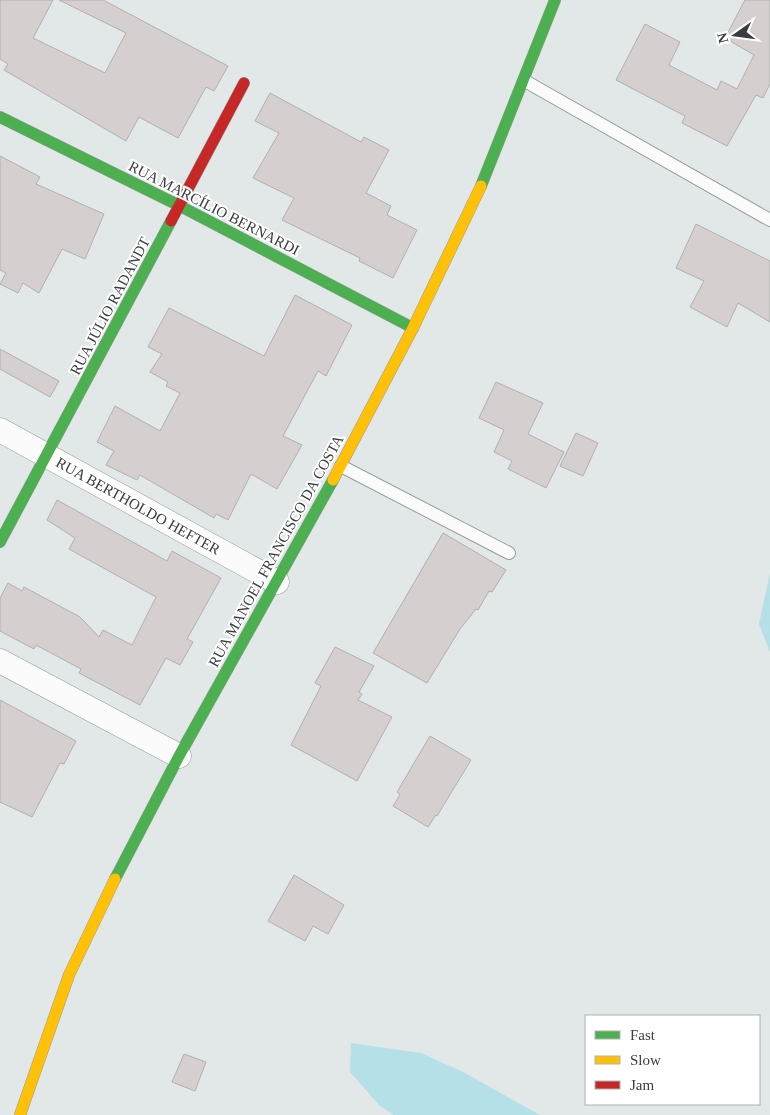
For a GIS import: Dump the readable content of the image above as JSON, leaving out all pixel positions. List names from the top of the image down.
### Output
{
  "streets": {
    "main road": ["RUA MARCÍLIO BERNARDI", "RUA JÚLIO RADANDT", "RUA MANOEL FRANCISCO DA COSTA"],
    "street": ["RUA BERTHOLDO HEFTER"]
  },
  "crossings": [
    ["RUA MARCÍLIO BERNARDI", "RUA JÚLIO RADANDT"],
    ["RUA MARCÍLIO BERNARDI", "RUA MANOEL FRANCISCO DA COSTA"],
    ["RUA JÚLIO RADANDT", "RUA BERTHOLDO HEFTER"],
    ["RUA BERTHOLDO HEFTER", "RUA MANOEL FRANCISCO DA COSTA"]
  ],
  "legend": ["Fast", "Slow", "Jam"],
  "north": "left"
}
